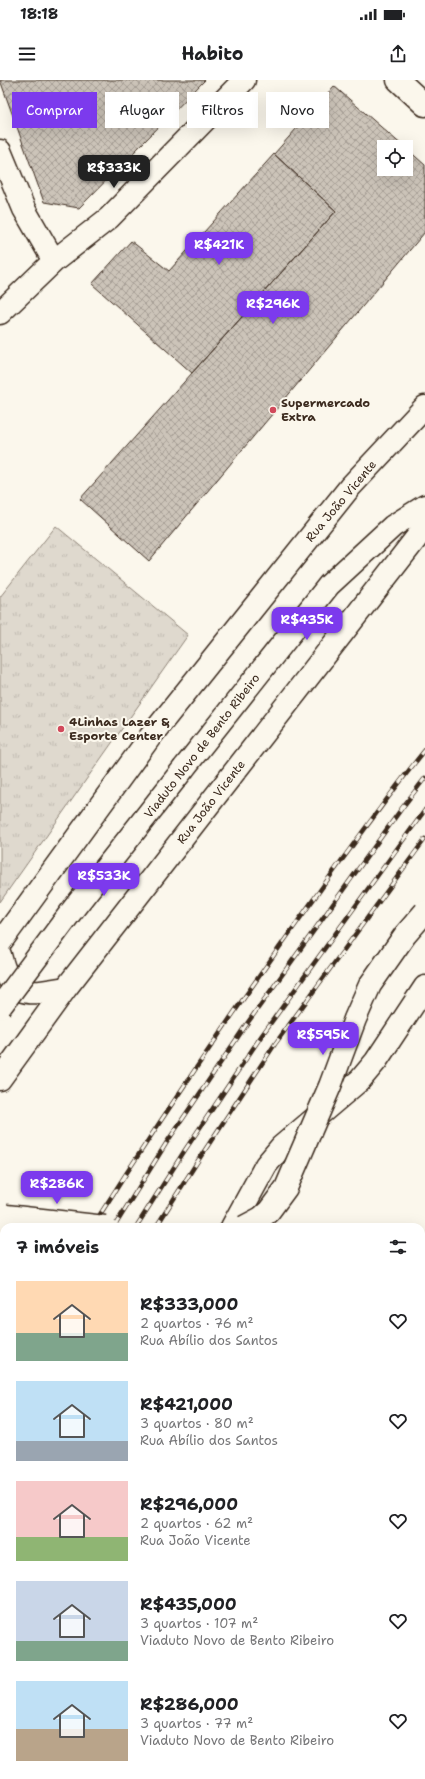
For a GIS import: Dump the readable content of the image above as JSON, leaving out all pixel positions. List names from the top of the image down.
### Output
{
  "streets": {
    "main road": ["Rua João Vicente", "Viaduto Novo de Bento Ribeiro"]
  },
  "places": ["Supermercado Extra", "4Linhas Lazer & Esporte Center"],
  "page": {
    "status": "18:18",
    "header": "Habito",
    "chip": [
      "Comprar",
      "Alugar",
      "Filtros",
      "Novo"
    ],
    "price": [
      "R$333K",
      "R$421K",
      "R$296K",
      "R$435K",
      "R$533K",
      "R$595K",
      "R$286K"
    ],
    "heading": "7 imóveis",
    "list": [
      {
        "name": "R$333,000",
        "note": "2 quartos · 76 m² · Rua Abílio dos Santos"
      },
      {
        "name": "R$421,000",
        "note": "3 quartos · 80 m² · Rua Abílio dos Santos"
      },
      {
        "name": "R$296,000",
        "note": "2 quartos · 62 m² · Rua João Vicente"
      },
      {
        "name": "R$435,000",
        "note": "3 quartos · 107 m² · Viaduto Novo de Bento Ribeiro"
      },
      {
        "name": "R$286,000",
        "note": "3 quartos · 77 m² · Viaduto Novo de Bento Ribeiro"
      }
    ]
  }
}
